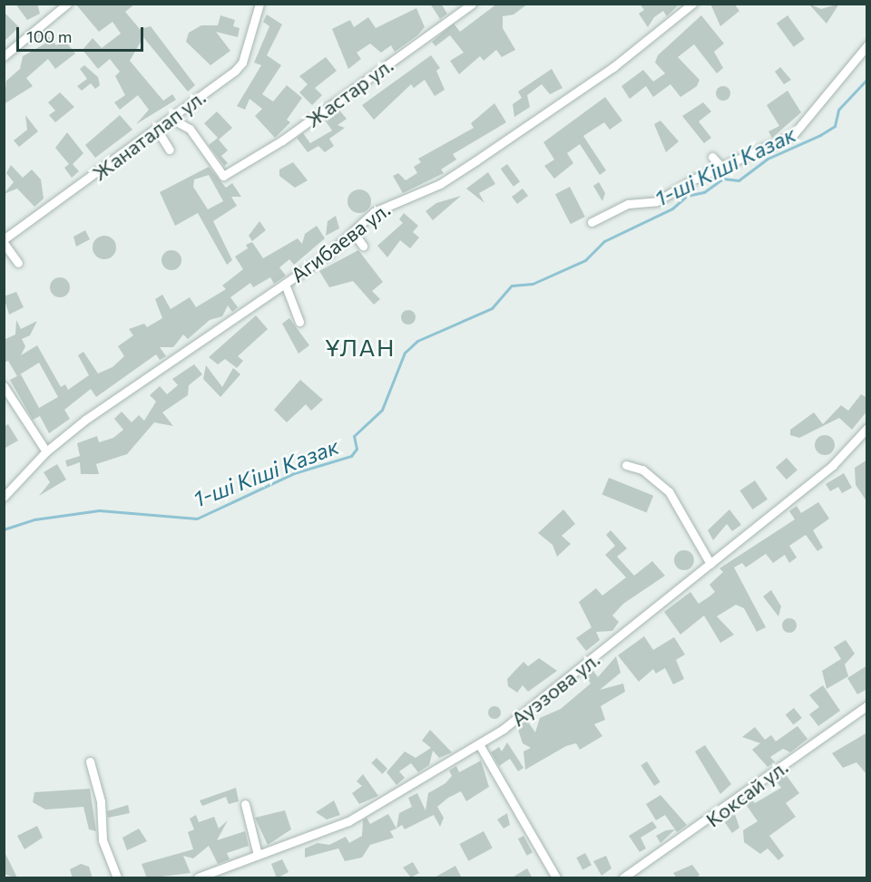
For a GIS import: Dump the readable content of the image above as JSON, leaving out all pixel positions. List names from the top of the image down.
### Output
{
  "streets": {
    "street": [
      "Жастар ул.",
      "Жанаталап ул.",
      "Агибаева ул.",
      "Ауэзова ул.",
      "Коксай ул."
    ]
  },
  "crossings": [
    ["Жастар ул.", "Жанаталап ул."]
  ],
  "districts": ["ҰЛАН"],
  "water": ["1-ші Кіші Казак"],
  "scale_bar": "100 m"
}
